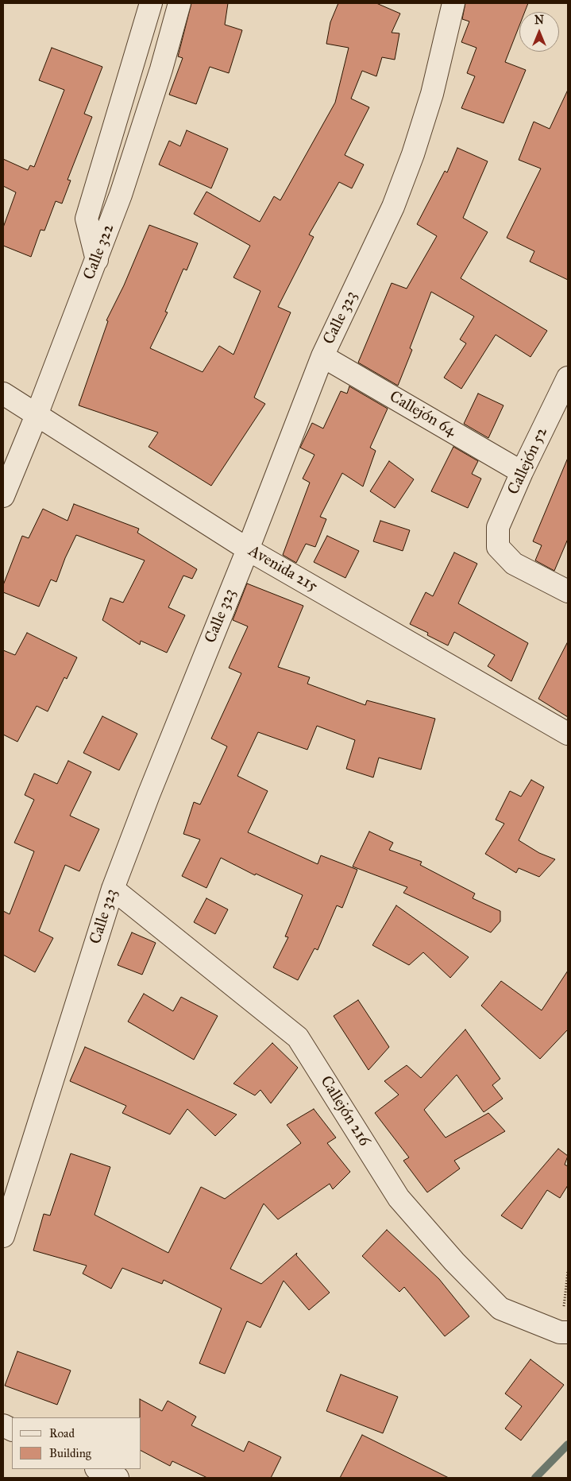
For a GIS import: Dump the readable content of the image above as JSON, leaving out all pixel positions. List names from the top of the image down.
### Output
{
  "streets": {
    "street": [
      "Calle 322",
      "Calle 323",
      "Callejón 64",
      "Callejón 52",
      "Avenida 215",
      "Callejón 216"
    ]
  },
  "crossings": [
    ["Calle 322", "Avenida 215"],
    ["Calle 323", "Callejón 64"],
    ["Calle 323", "Avenida 215"],
    ["Calle 323", "Callejón 216"],
    ["Callejón 64", "Callejón 52"]
  ],
  "legend": ["Road", "Building"],
  "north": "top"
}
